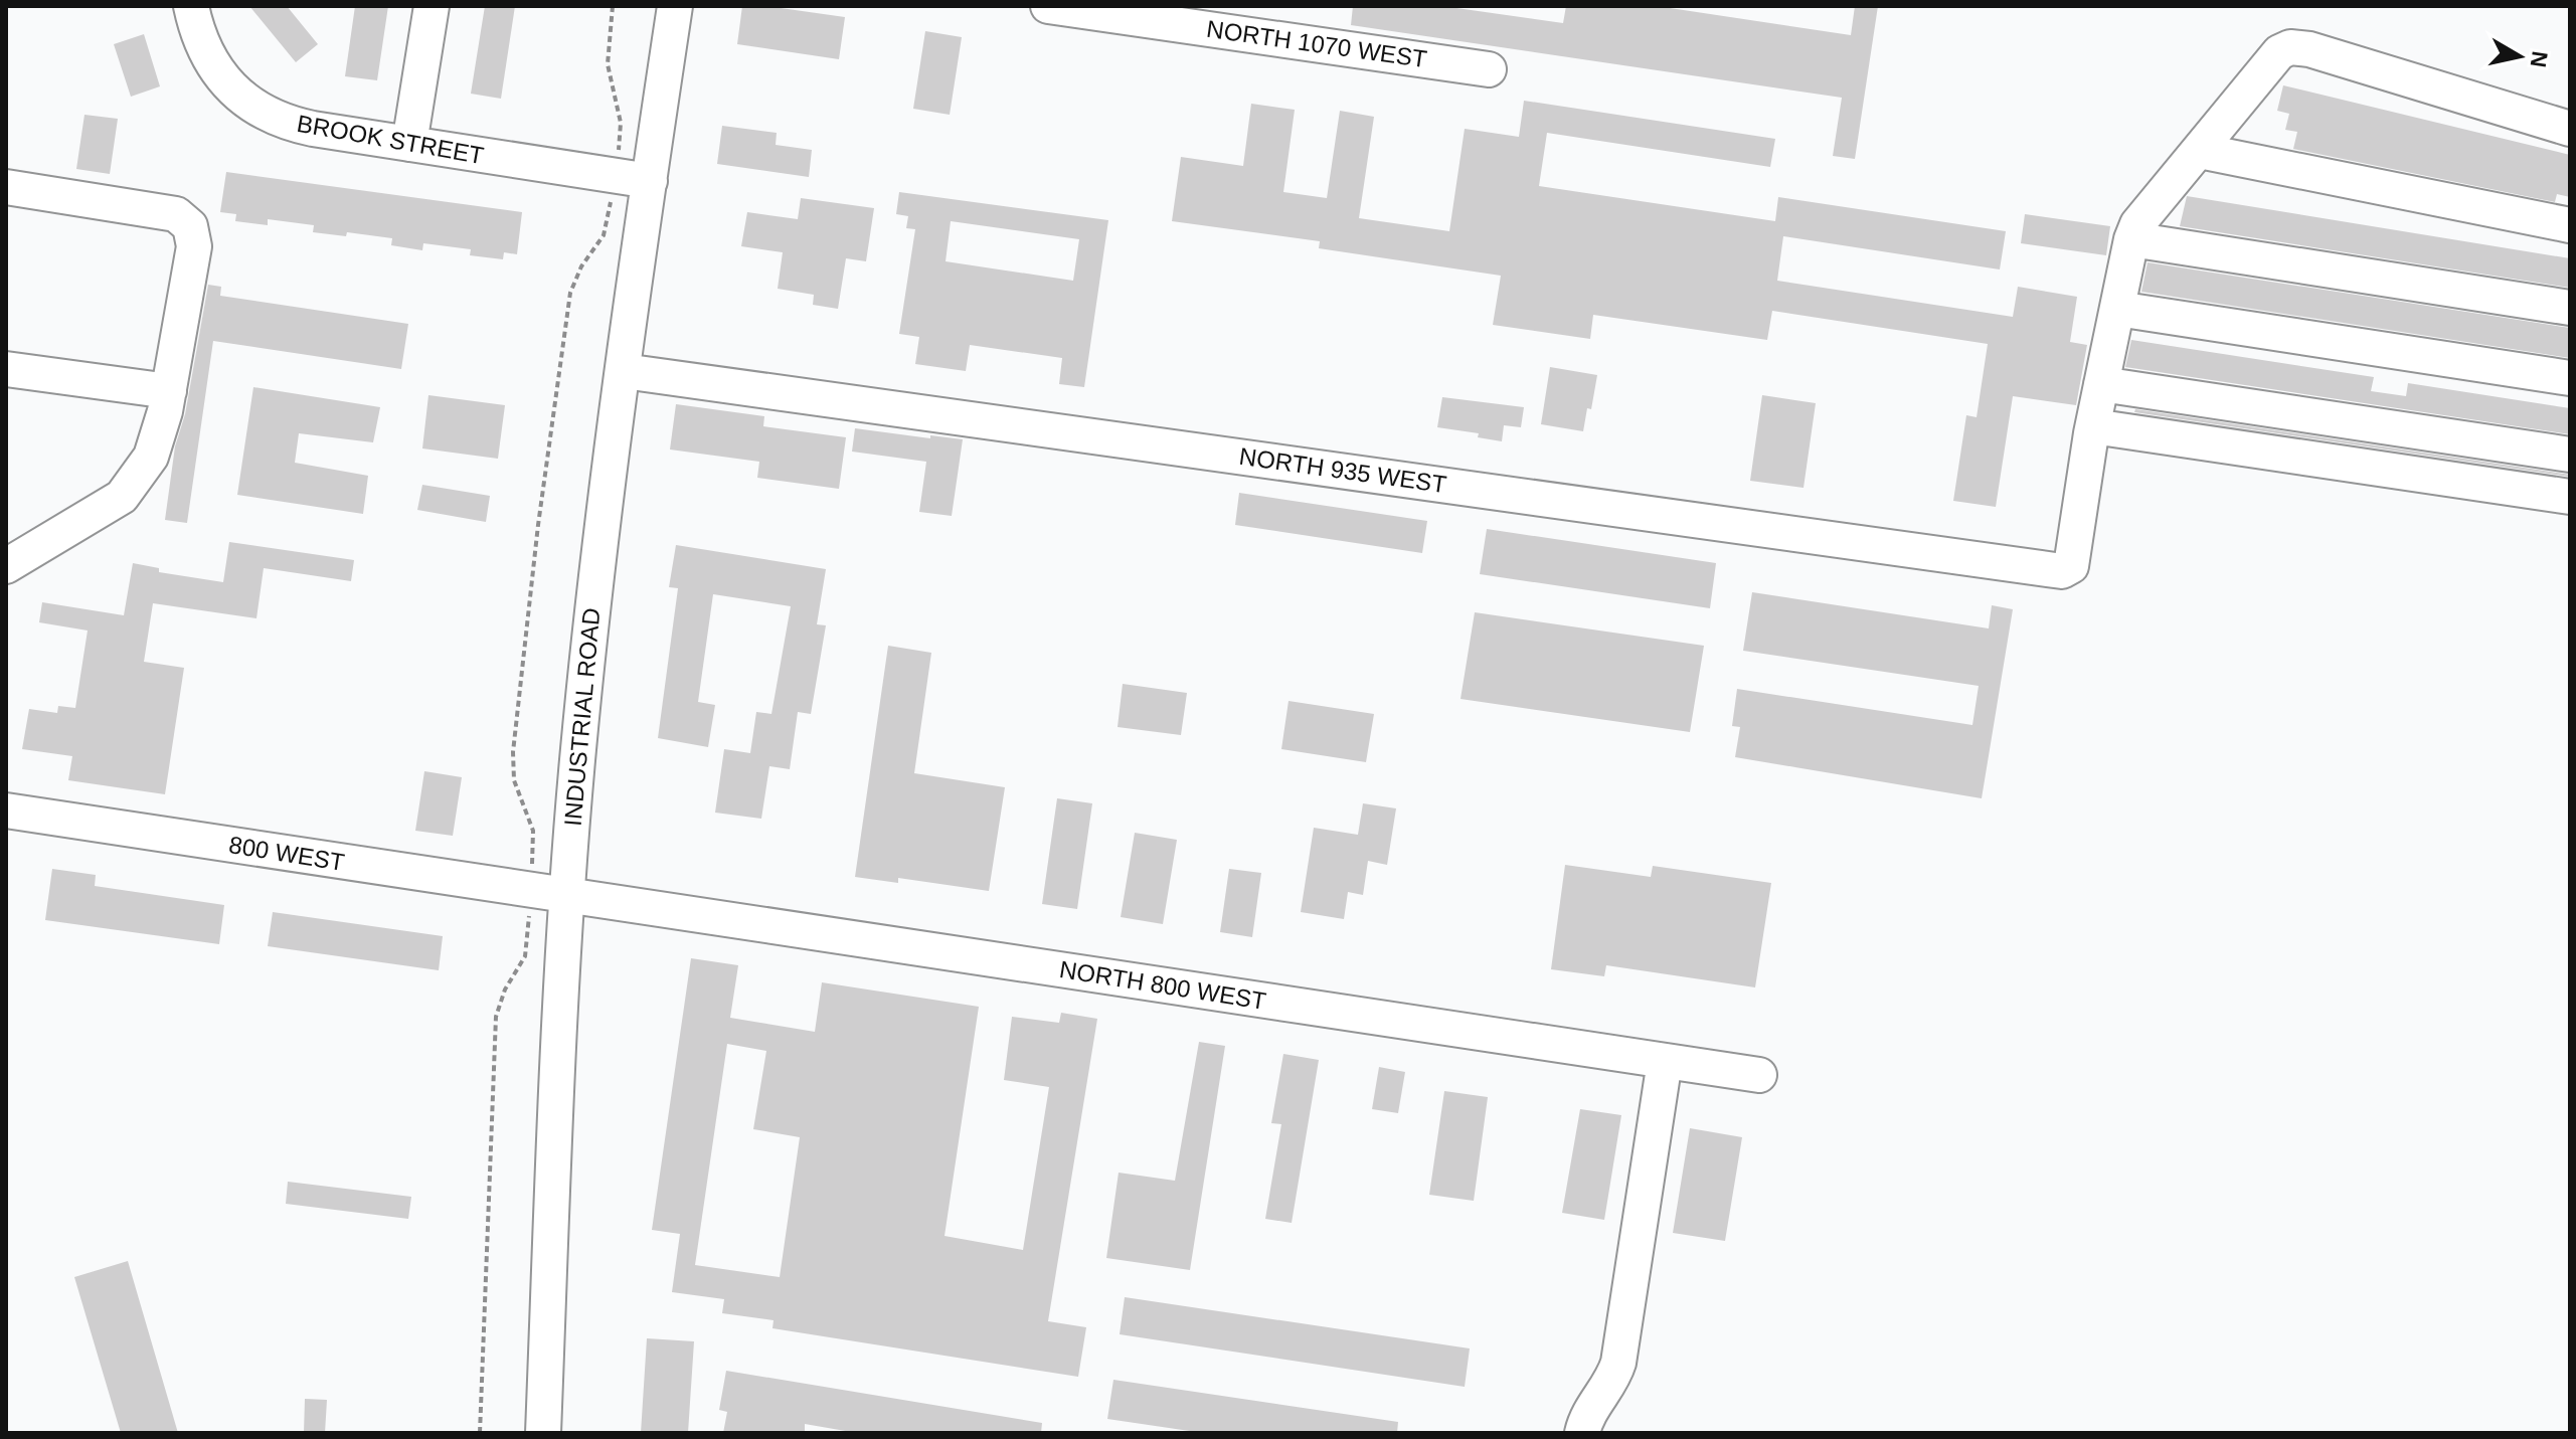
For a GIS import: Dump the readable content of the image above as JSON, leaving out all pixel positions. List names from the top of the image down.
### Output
{
  "streets": {
    "street": [
      "NORTH 1070 WEST",
      "BROOK STREET",
      "NORTH 935 WEST",
      "INDUSTRIAL ROAD",
      "800 WEST",
      "NORTH 800 WEST"
    ]
  },
  "crossings": [
    ["BROOK STREET", "INDUSTRIAL ROAD"],
    ["NORTH 935 WEST", "INDUSTRIAL ROAD"],
    ["INDUSTRIAL ROAD", "800 WEST"],
    ["INDUSTRIAL ROAD", "NORTH 800 WEST"],
    ["800 WEST", "NORTH 800 WEST"]
  ],
  "north": "right"
}
